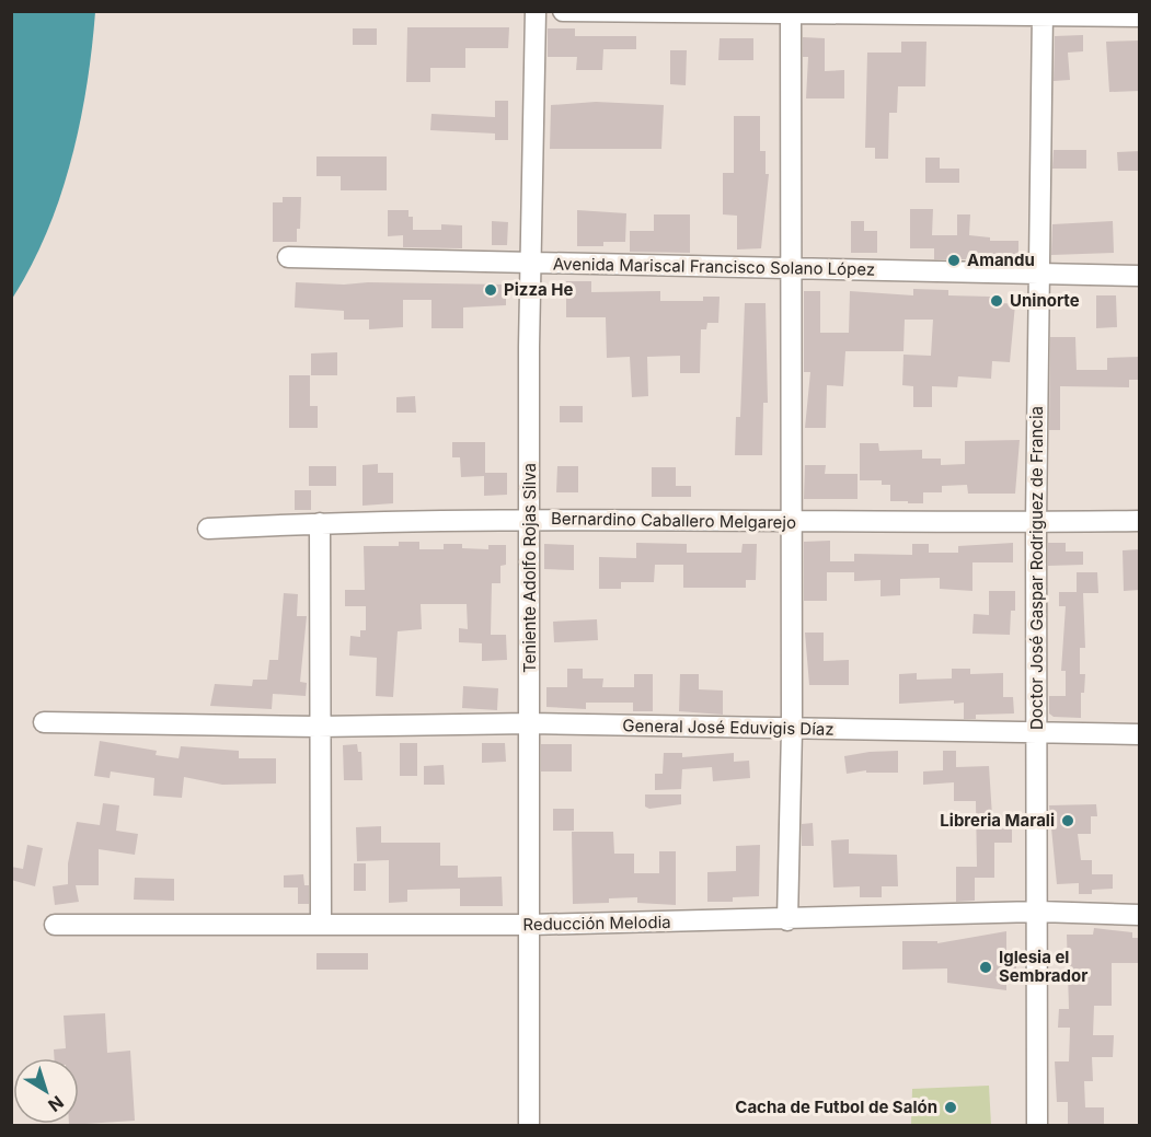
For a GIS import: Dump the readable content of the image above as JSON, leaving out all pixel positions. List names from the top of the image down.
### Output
{
  "streets": {
    "street": [
      "Avenida Mariscal Francisco Solano López",
      "Bernardino Caballero Melgarejo",
      "Teniente Adolfo Rojas Silva",
      "Doctor José Gaspar Rodriguez de Francia",
      "General José Eduvigis Díaz",
      "Reducción Melodia"
    ]
  },
  "crossings": [
    ["Avenida Mariscal Francisco Solano López", "Teniente Adolfo Rojas Silva"],
    ["Avenida Mariscal Francisco Solano López", "Doctor José Gaspar Rodriguez de Francia"],
    ["Bernardino Caballero Melgarejo", "Teniente Adolfo Rojas Silva"],
    ["Bernardino Caballero Melgarejo", "Doctor José Gaspar Rodriguez de Francia"],
    ["Teniente Adolfo Rojas Silva", "General José Eduvigis Díaz"],
    ["Teniente Adolfo Rojas Silva", "Reducción Melodia"],
    ["Doctor José Gaspar Rodriguez de Francia", "General José Eduvigis Díaz"],
    ["Doctor José Gaspar Rodriguez de Francia", "Reducción Melodia"]
  ],
  "places": [
    "Amandu",
    "Pizza He",
    "Uninorte",
    "Libreria Marali",
    "Iglesia el Sembrador",
    "Cacha de Futbol de Salón"
  ],
  "north": "bottom right"
}
